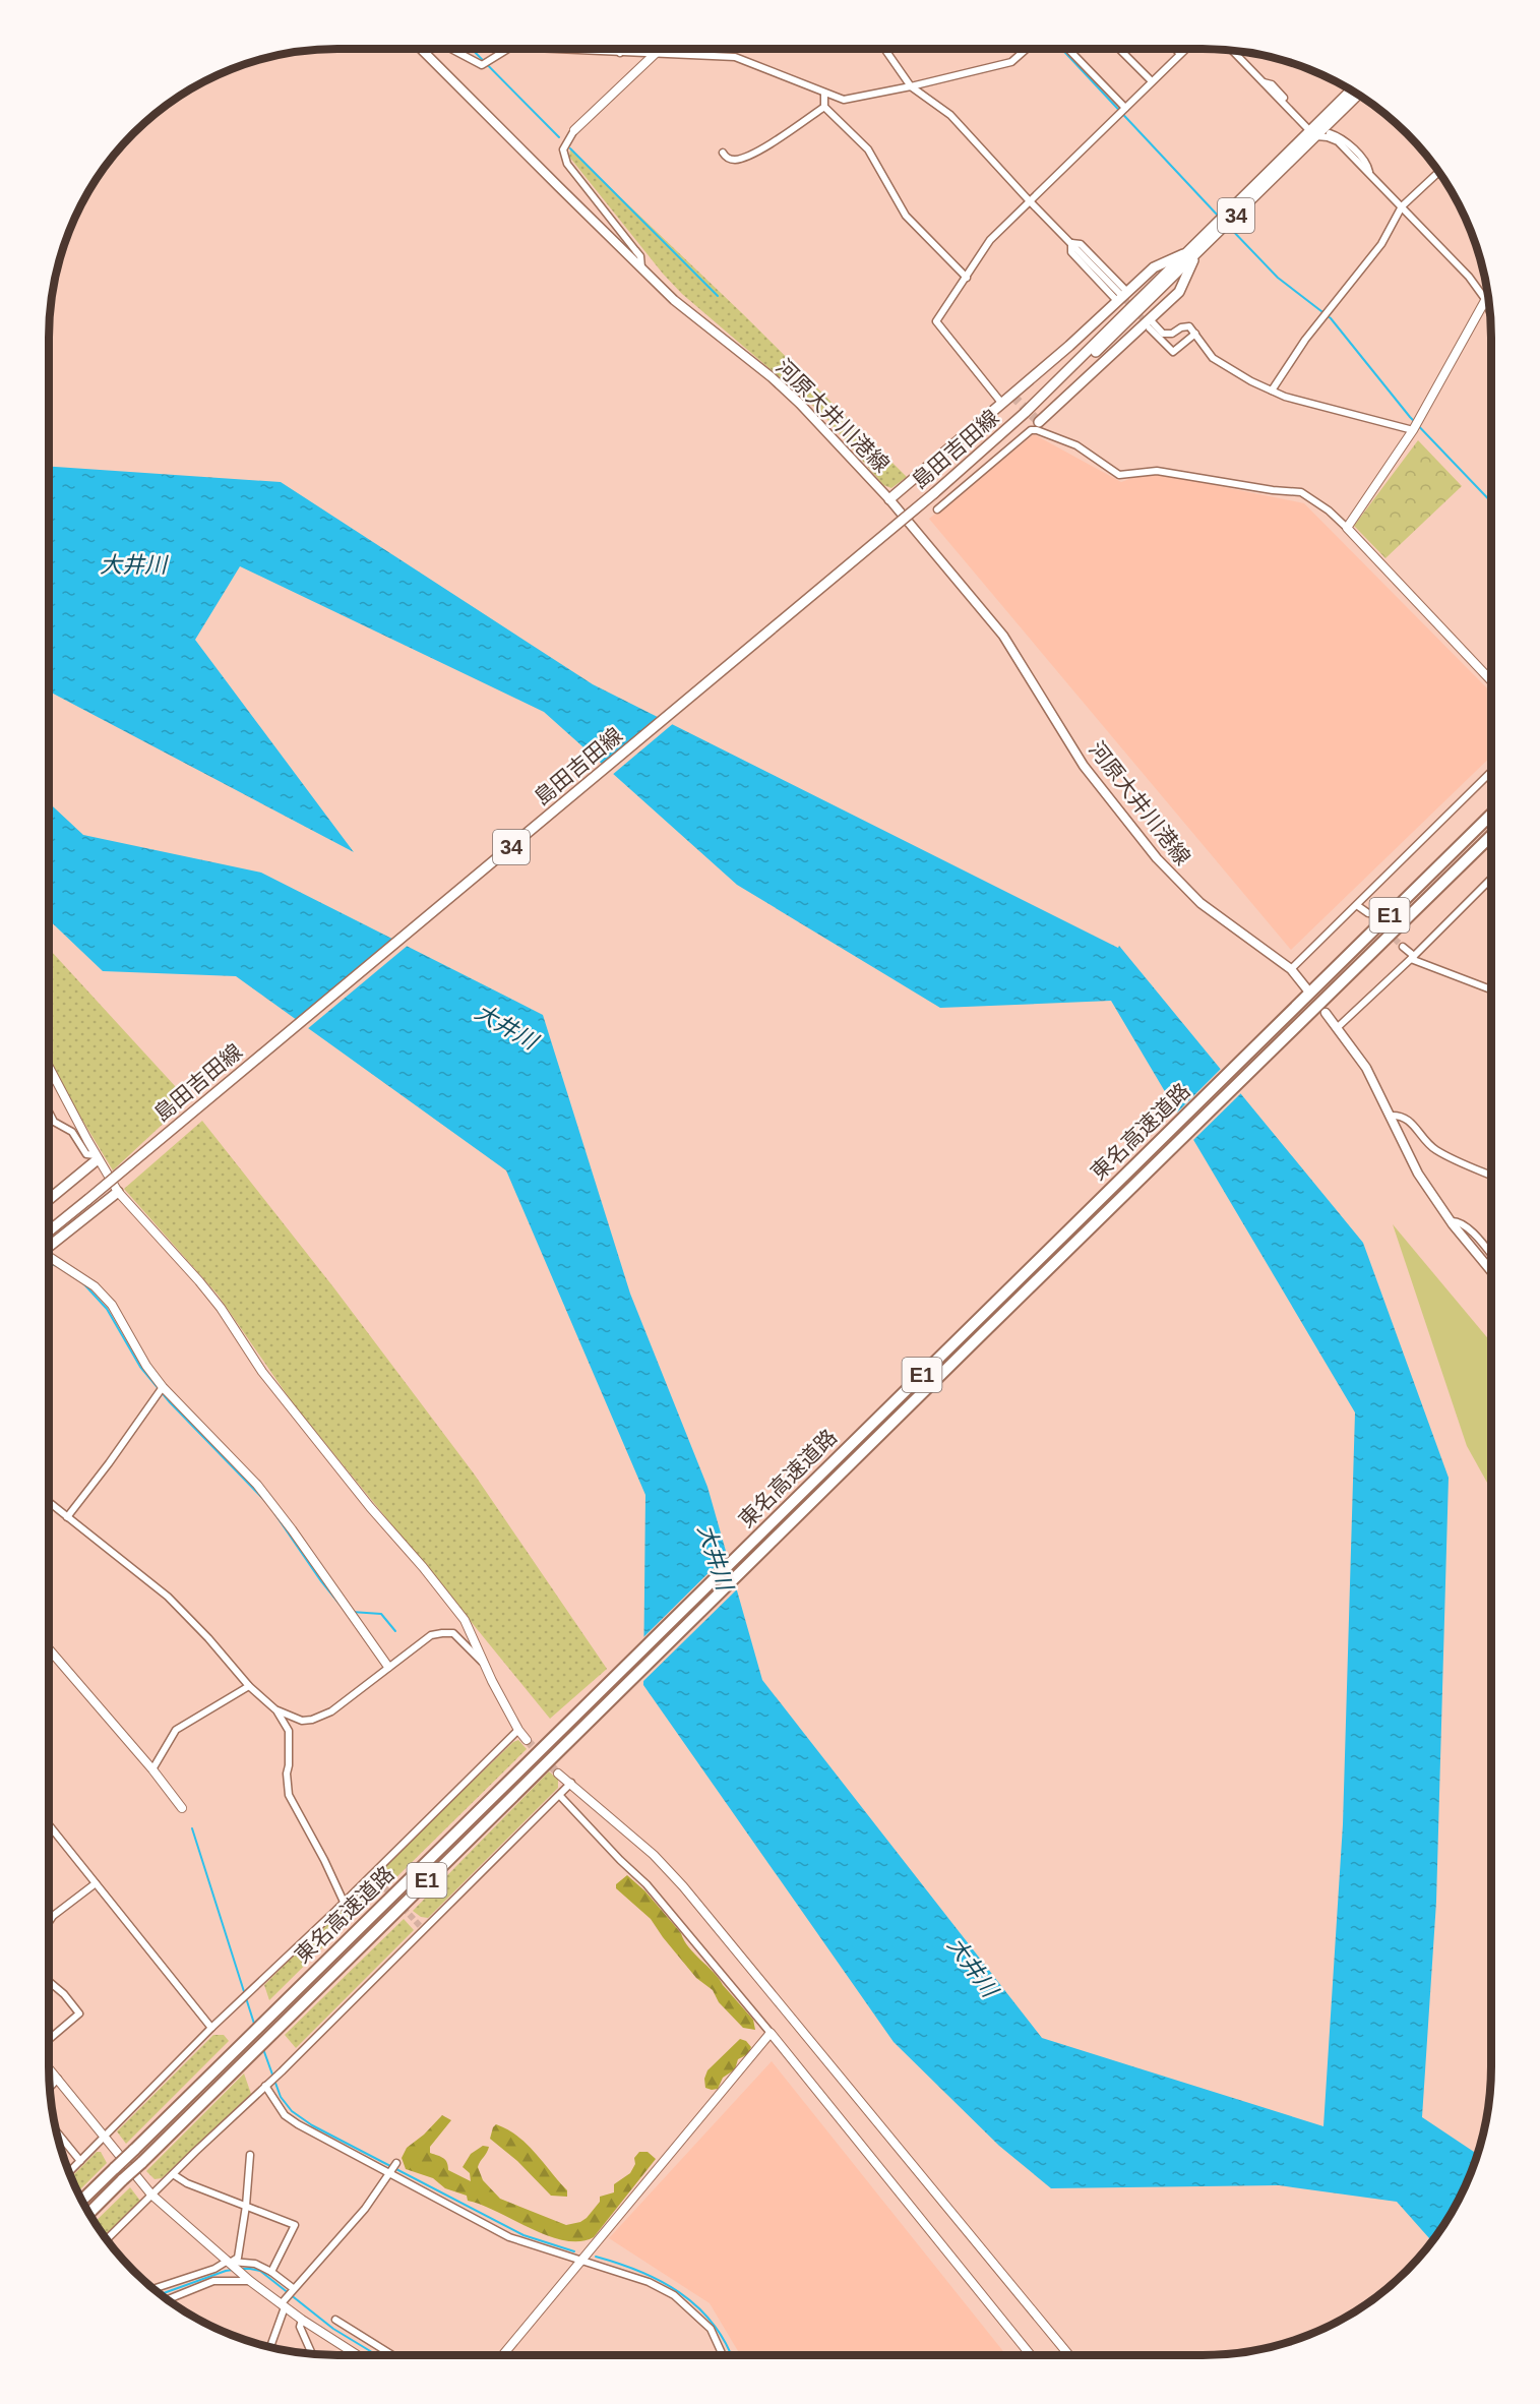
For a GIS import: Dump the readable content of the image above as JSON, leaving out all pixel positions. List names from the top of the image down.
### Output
{
  "streets": {
    "highway": ["E1", "東名高速道路"],
    "main road": ["34", "河原大井川港線", "島田吉田線"]
  },
  "water": ["大井川"]
}
